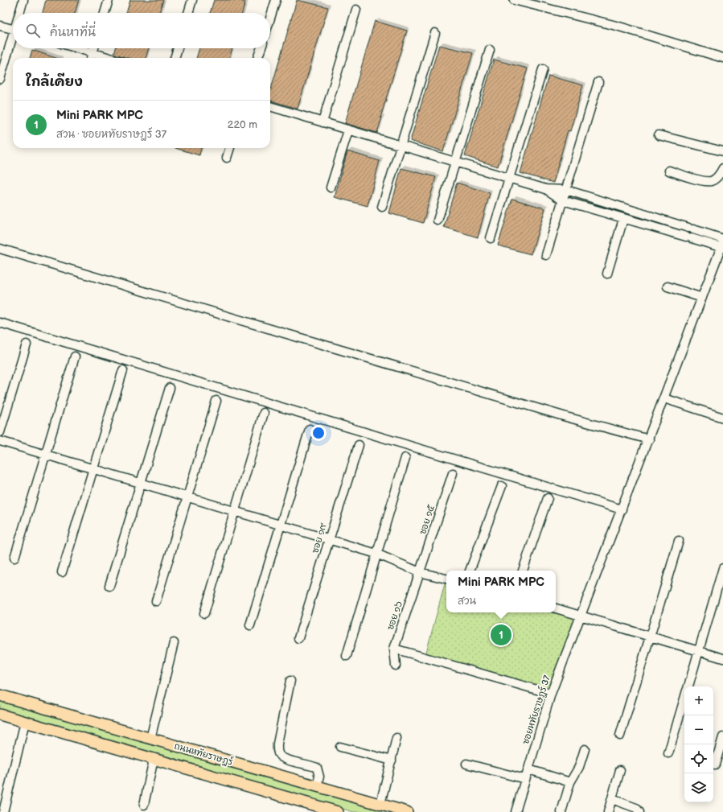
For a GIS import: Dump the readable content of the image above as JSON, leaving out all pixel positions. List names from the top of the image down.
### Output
{
  "streets": {
    "main road": ["ถนนหทัยราษฎร์"],
    "street": [
      "ซอย ๑๕",
      "ซอย ๑๙",
      "ซอย ๑๖",
      "ซอยหทัยราษฎร์ 37"
    ]
  },
  "crossings": [
    ["ซอย ๑๕", "ซอย ๑๖"]
  ],
  "page": {
    "search": "ค้นหาที่นี่",
    "heading": "ใกล้เคียง",
    "list": [
      {
        "mark": "1",
        "name": "Mini PARK MPC",
        "note": "สวน · ซอยหทัยราษฎร์ 37",
        "value": "220 m"
      }
    ],
    "popup": ["Mini PARK MPC", "สวน"],
    "pins": "1",
    "map_buttons": ["+", "−"]
  }
}
